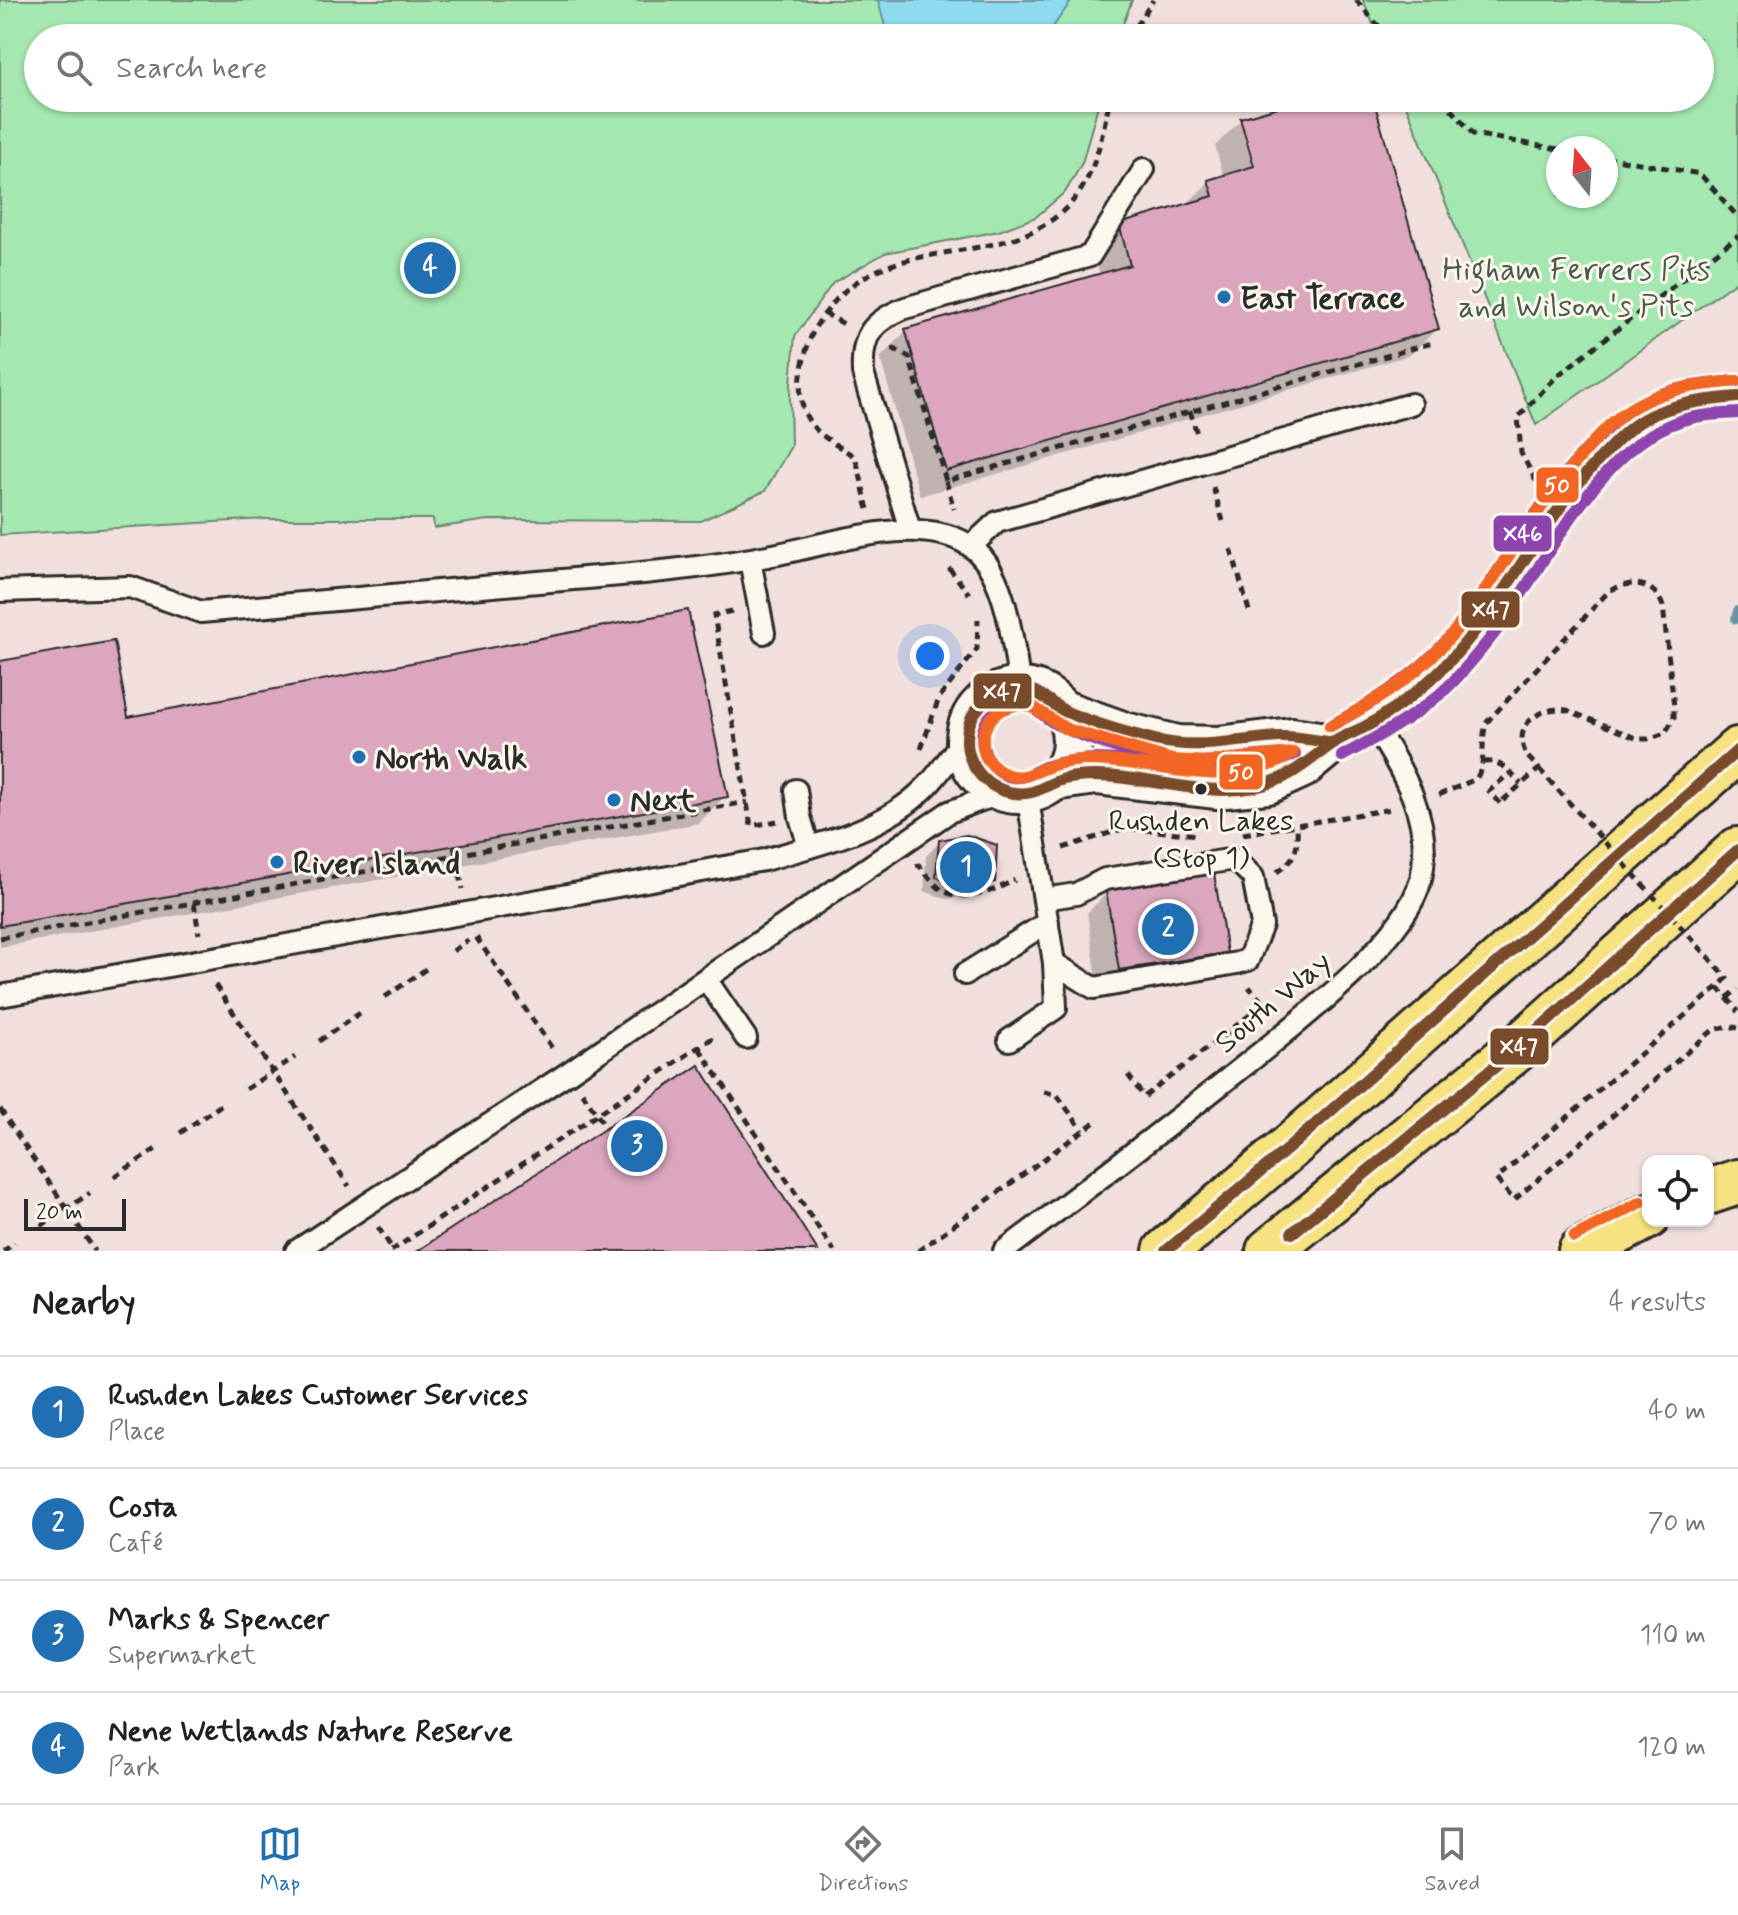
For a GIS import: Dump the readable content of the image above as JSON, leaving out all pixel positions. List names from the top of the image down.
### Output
{
  "streets": {
    "lane": ["South Way"]
  },
  "parks": ["Higham Ferrers Pits and Wilson's Pits"],
  "places": [
    "East Terrace",
    "North Walk",
    "Rushden Lakes (Stop 1)",
    "Next",
    "River Island"
  ],
  "lines": ["transit line X46", "transit line 50", "transit line X47"],
  "scale_bar": "20 m",
  "north": "top",
  "page": {
    "search": "Search here",
    "pins": [
      "4",
      "1",
      "2",
      "3"
    ],
    "scale": "20 m",
    "heading": ["Nearby", "4 results"],
    "list": [
      {
        "mark": "1",
        "name": "Rushden Lakes Customer Services",
        "note": "Place",
        "value": "40 m"
      },
      {
        "mark": "2",
        "name": "Costa",
        "note": "Café",
        "value": "70 m"
      },
      {
        "mark": "3",
        "name": "Marks & Spencer",
        "note": "Supermarket",
        "value": "110 m"
      },
      {
        "mark": "4",
        "name": "Nene Wetlands Nature Reserve",
        "note": "Park",
        "value": "120 m"
      }
    ],
    "nav": ["Map", "Directions", "Saved"]
  }
}
